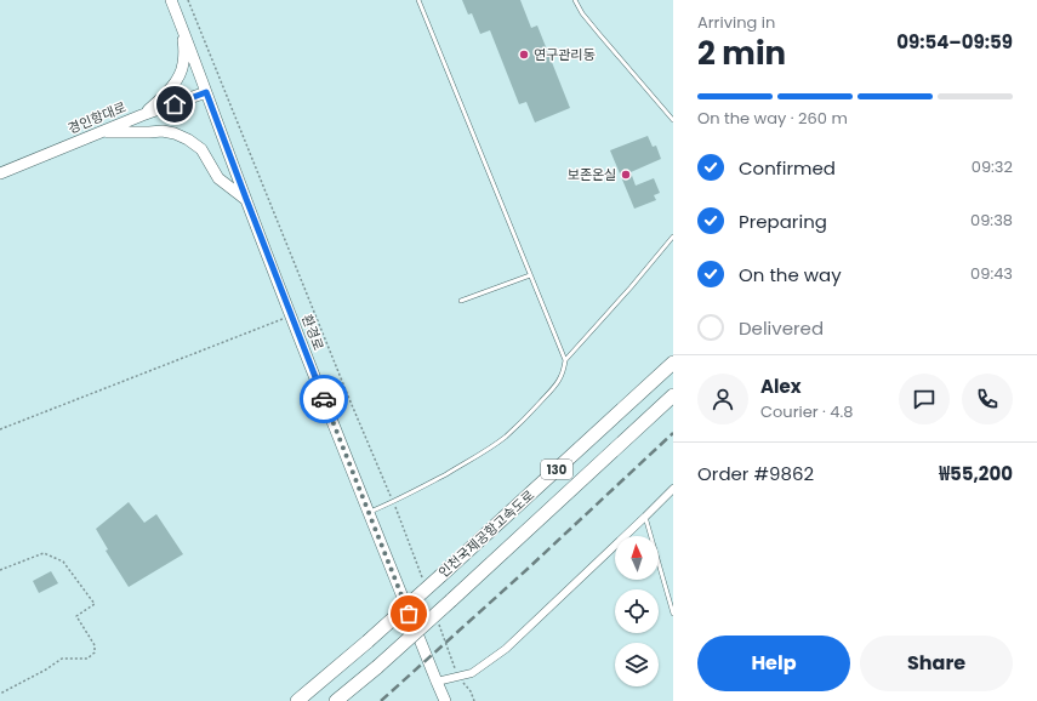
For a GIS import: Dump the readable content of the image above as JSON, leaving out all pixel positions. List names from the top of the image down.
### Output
{
  "streets": {
    "highway": ["130", "인천국제공항고속도로"],
    "main road": ["경인항대로", "환경로"]
  },
  "crossings": [
    ["경인항대로", "환경로"]
  ],
  "places": ["연구관리동", "보존온실"],
  "north": "top",
  "page": {
    "heading": ["2 min", "Arriving in", "09:54–09:59"],
    "panel": [
      "Alex",
      "Courier · 4.8",
      "Order #9862",
      "₩55,200"
    ],
    "bar": "On the way · 260 m",
    "list": [
      ["Confirmed", "09:32"],
      ["Preparing", "09:38"],
      ["On the way", "09:43"],
      "Delivered"
    ],
    "buttons": ["Help", "Share"]
  }
}
